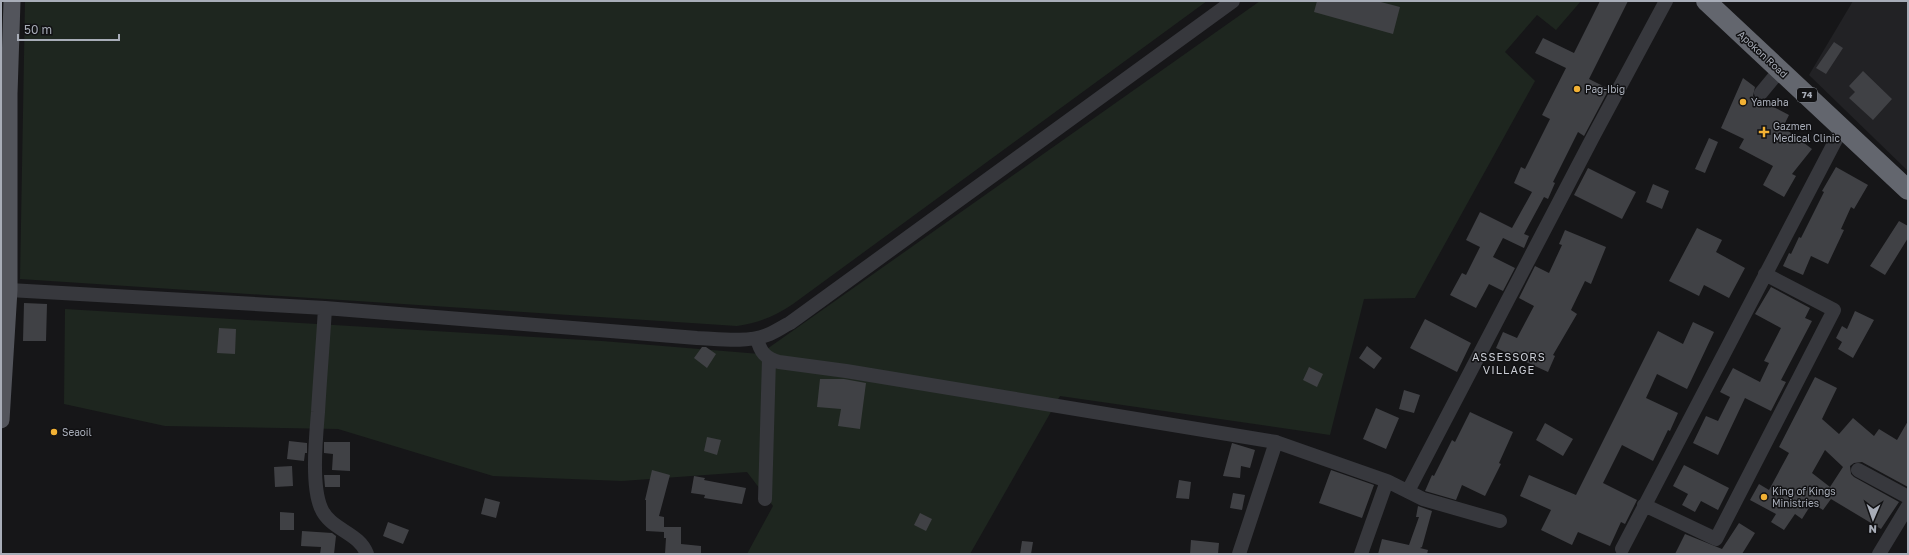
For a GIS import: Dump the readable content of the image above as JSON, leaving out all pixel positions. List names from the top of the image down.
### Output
{
  "streets": {
    "highway": ["Apokon Road", "74"]
  },
  "districts": ["ASSESSORS VILLAGE"],
  "places": {
    "other": [
      "Pag-Ibig",
      "Yamaha",
      "Seaoil",
      "King of Kings Ministries"
    ],
    "health": ["Gazmen Medical Clinic"]
  },
  "scale_bar": "50 m",
  "north": "bottom"
}
